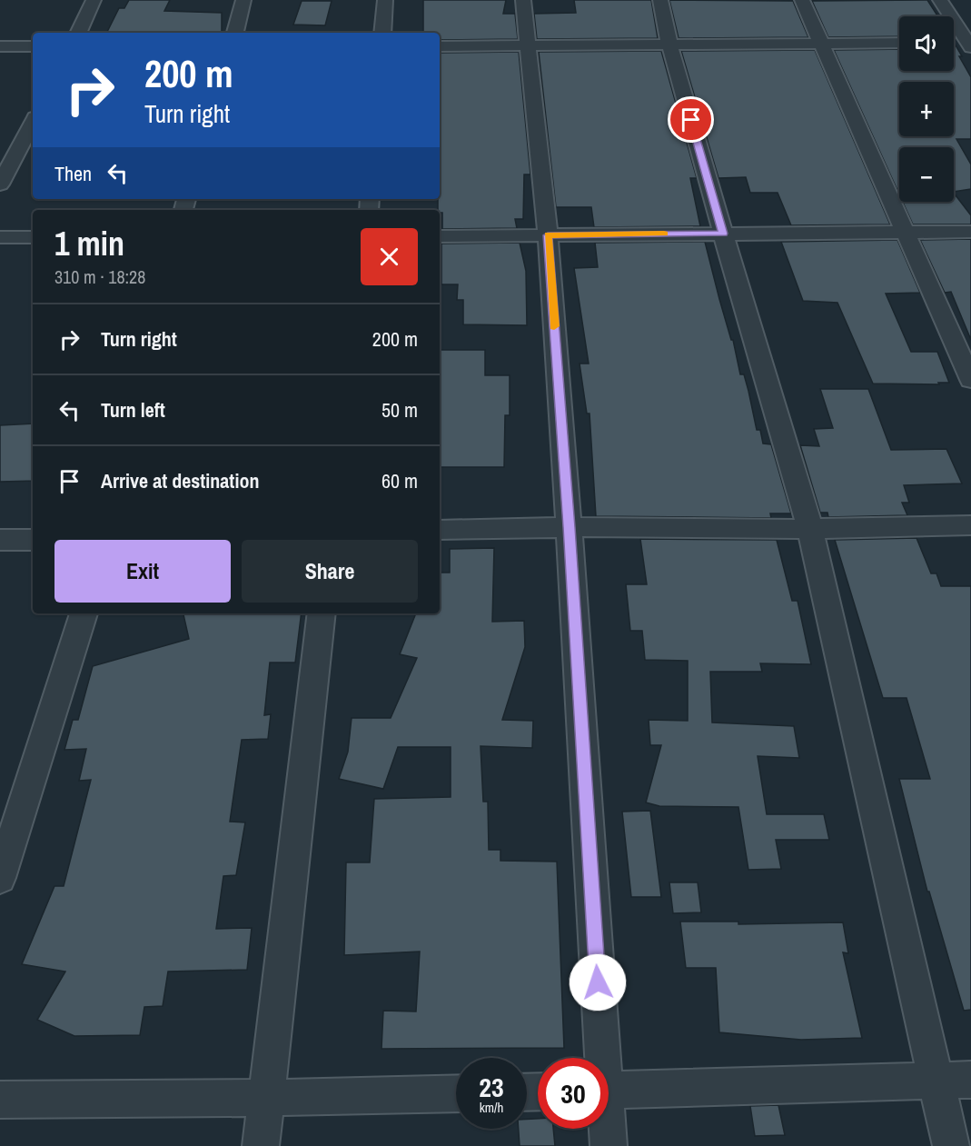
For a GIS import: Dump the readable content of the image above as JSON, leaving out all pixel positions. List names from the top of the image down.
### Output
{
  "page": {
    "map_buttons": ["+", "−"],
    "turn": ["200 m", "Turn right"],
    "then": "Then",
    "heading": ["1 min", "310 m · 18:28"],
    "list": [
      {
        "name": "Turn right",
        "value": "200 m"
      },
      {
        "name": "Turn left",
        "value": "50 m"
      },
      {
        "name": "Arrive at destination",
        "value": "60 m"
      }
    ],
    "buttons": ["Exit", "Share"],
    "speed": "23 km/h",
    "limit": "30"
  }
}
